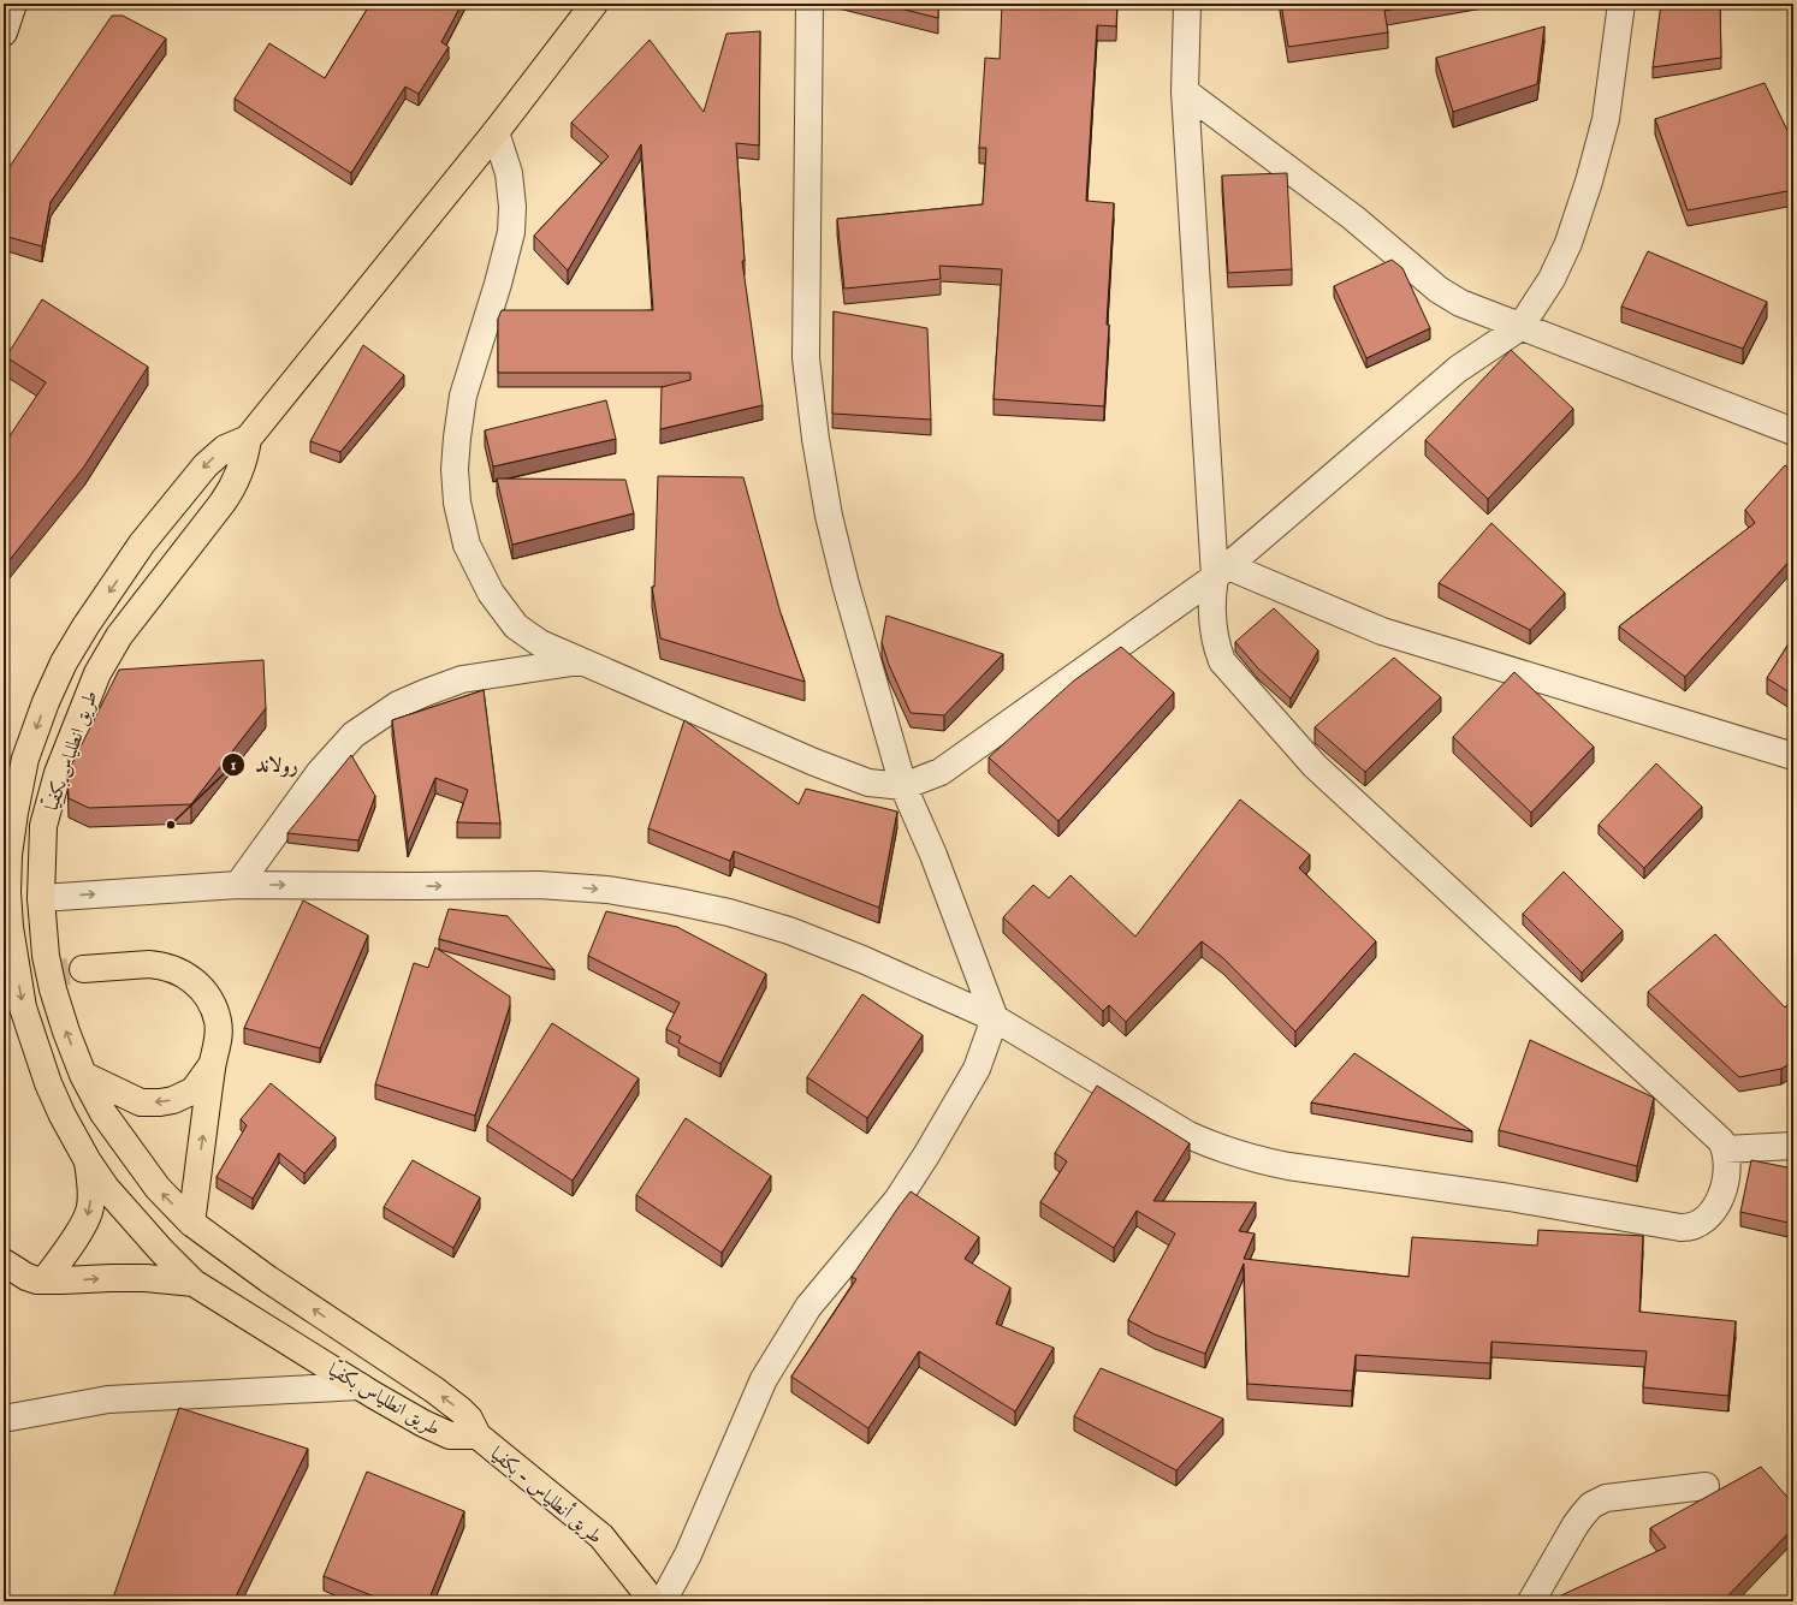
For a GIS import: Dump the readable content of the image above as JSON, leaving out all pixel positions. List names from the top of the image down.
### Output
{
  "streets": {
    "highway": ["طريق انطلياس بكفيّا", "طريق أنطلياس - بكفيا"]
  },
  "crossings": [
    ["طريق انطلياس بكفيّا", "طريق أنطلياس - بكفيا"]
  ],
  "places": ["رولاند"]
}
